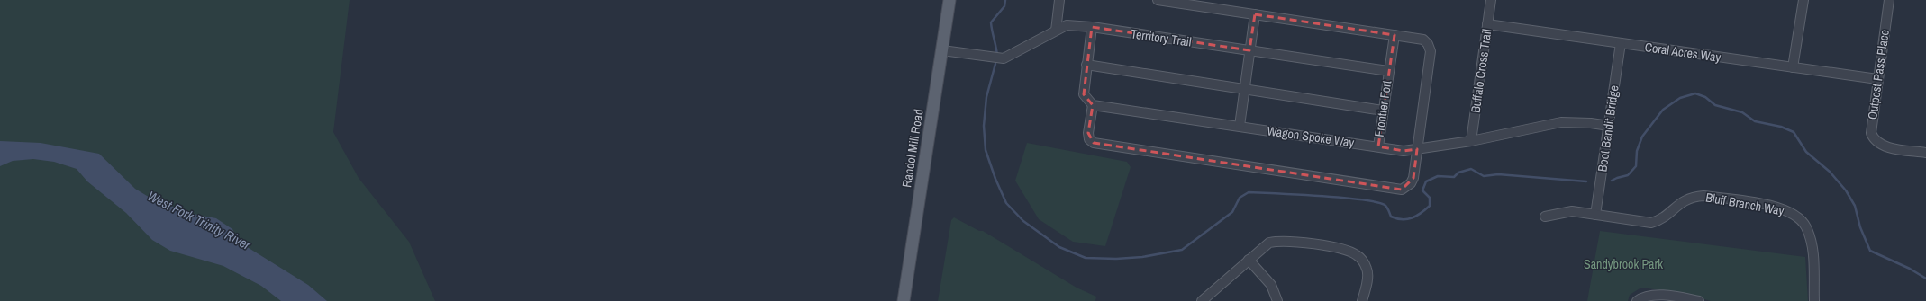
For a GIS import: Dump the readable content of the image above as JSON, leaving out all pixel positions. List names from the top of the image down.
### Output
{
  "streets": {
    "main road": ["Randol Mill Road"],
    "street": [
      "Territory Trail",
      "Coral Acres Way",
      "Buffalo Cross Trail",
      "Outpost Pass Place",
      "Frontier Fort",
      "Boot Bandit Bridge",
      "Wagon Spoke Way",
      "Bluff Branch Way"
    ]
  },
  "crossings": [
    ["Territory Trail", "Frontier Fort"],
    ["Territory Trail", "Randol Mill Road"],
    ["Coral Acres Way", "Buffalo Cross Trail"],
    ["Coral Acres Way", "Outpost Pass Place"],
    ["Coral Acres Way", "Boot Bandit Bridge"],
    ["Buffalo Cross Trail", "Wagon Spoke Way"],
    ["Frontier Fort", "Wagon Spoke Way"],
    ["Boot Bandit Bridge", "Wagon Spoke Way"],
    ["Boot Bandit Bridge", "Bluff Branch Way"]
  ],
  "water": ["West Fork Trinity River"],
  "parks": ["Sandybrook Park"]
}
